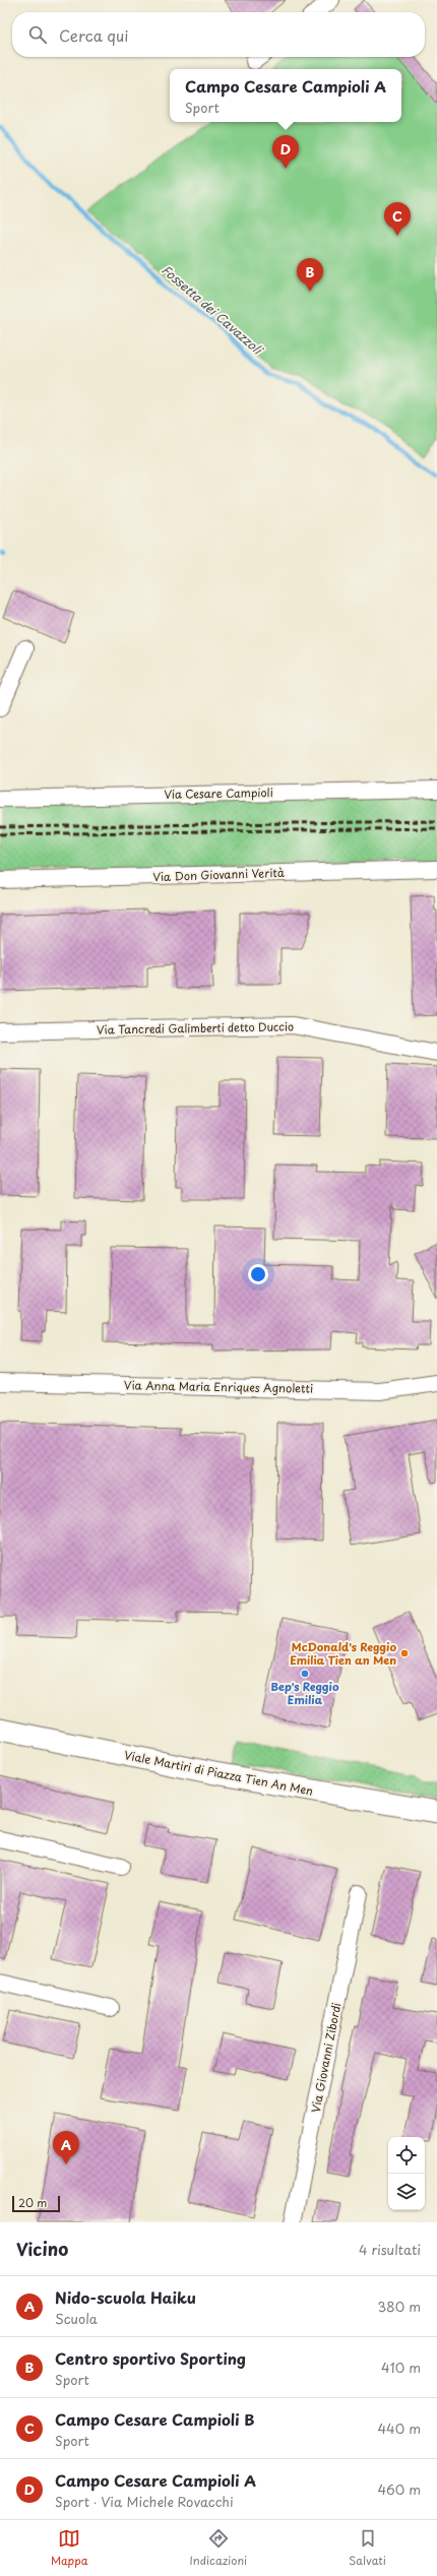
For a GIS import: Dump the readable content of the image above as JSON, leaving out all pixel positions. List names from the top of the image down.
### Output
{
  "streets": {
    "main road": ["Viale Martiri di Piazza Tien An Men"],
    "street": [
      "Via Cesare Campioli",
      "Via Don Giovanni Verità",
      "Via Tancredi Galimberti detto Duccio",
      "Via Anna Maria Enriques Agnoletti",
      "Via Giovanni Zibordi"
    ]
  },
  "water": ["Fossetta dei Cavazzoli"],
  "places": ["McDonald's Reggio Emilia Tien an Men", "Bep's Reggio Emilia"],
  "scale_bar": "20 m",
  "page": {
    "search": "Cerca qui",
    "popup": ["Campo Cesare Campioli A", "Sport"],
    "pins": [
      "D",
      "C",
      "B",
      "A"
    ],
    "scale": "20 m",
    "heading": ["Vicino", "4 risultati"],
    "list": [
      {
        "mark": "A",
        "name": "Nido-scuola Haiku",
        "note": "Scuola",
        "value": "380 m"
      },
      {
        "mark": "B",
        "name": "Centro sportivo Sporting",
        "note": "Sport",
        "value": "410 m"
      },
      {
        "mark": "C",
        "name": "Campo Cesare Campioli B",
        "note": "Sport",
        "value": "440 m"
      },
      {
        "mark": "D",
        "name": "Campo Cesare Campioli A",
        "note": "Sport · Via Michele Rovacchi",
        "value": "460 m"
      }
    ],
    "nav": ["Mappa", "Indicazioni", "Salvati"]
  }
}
